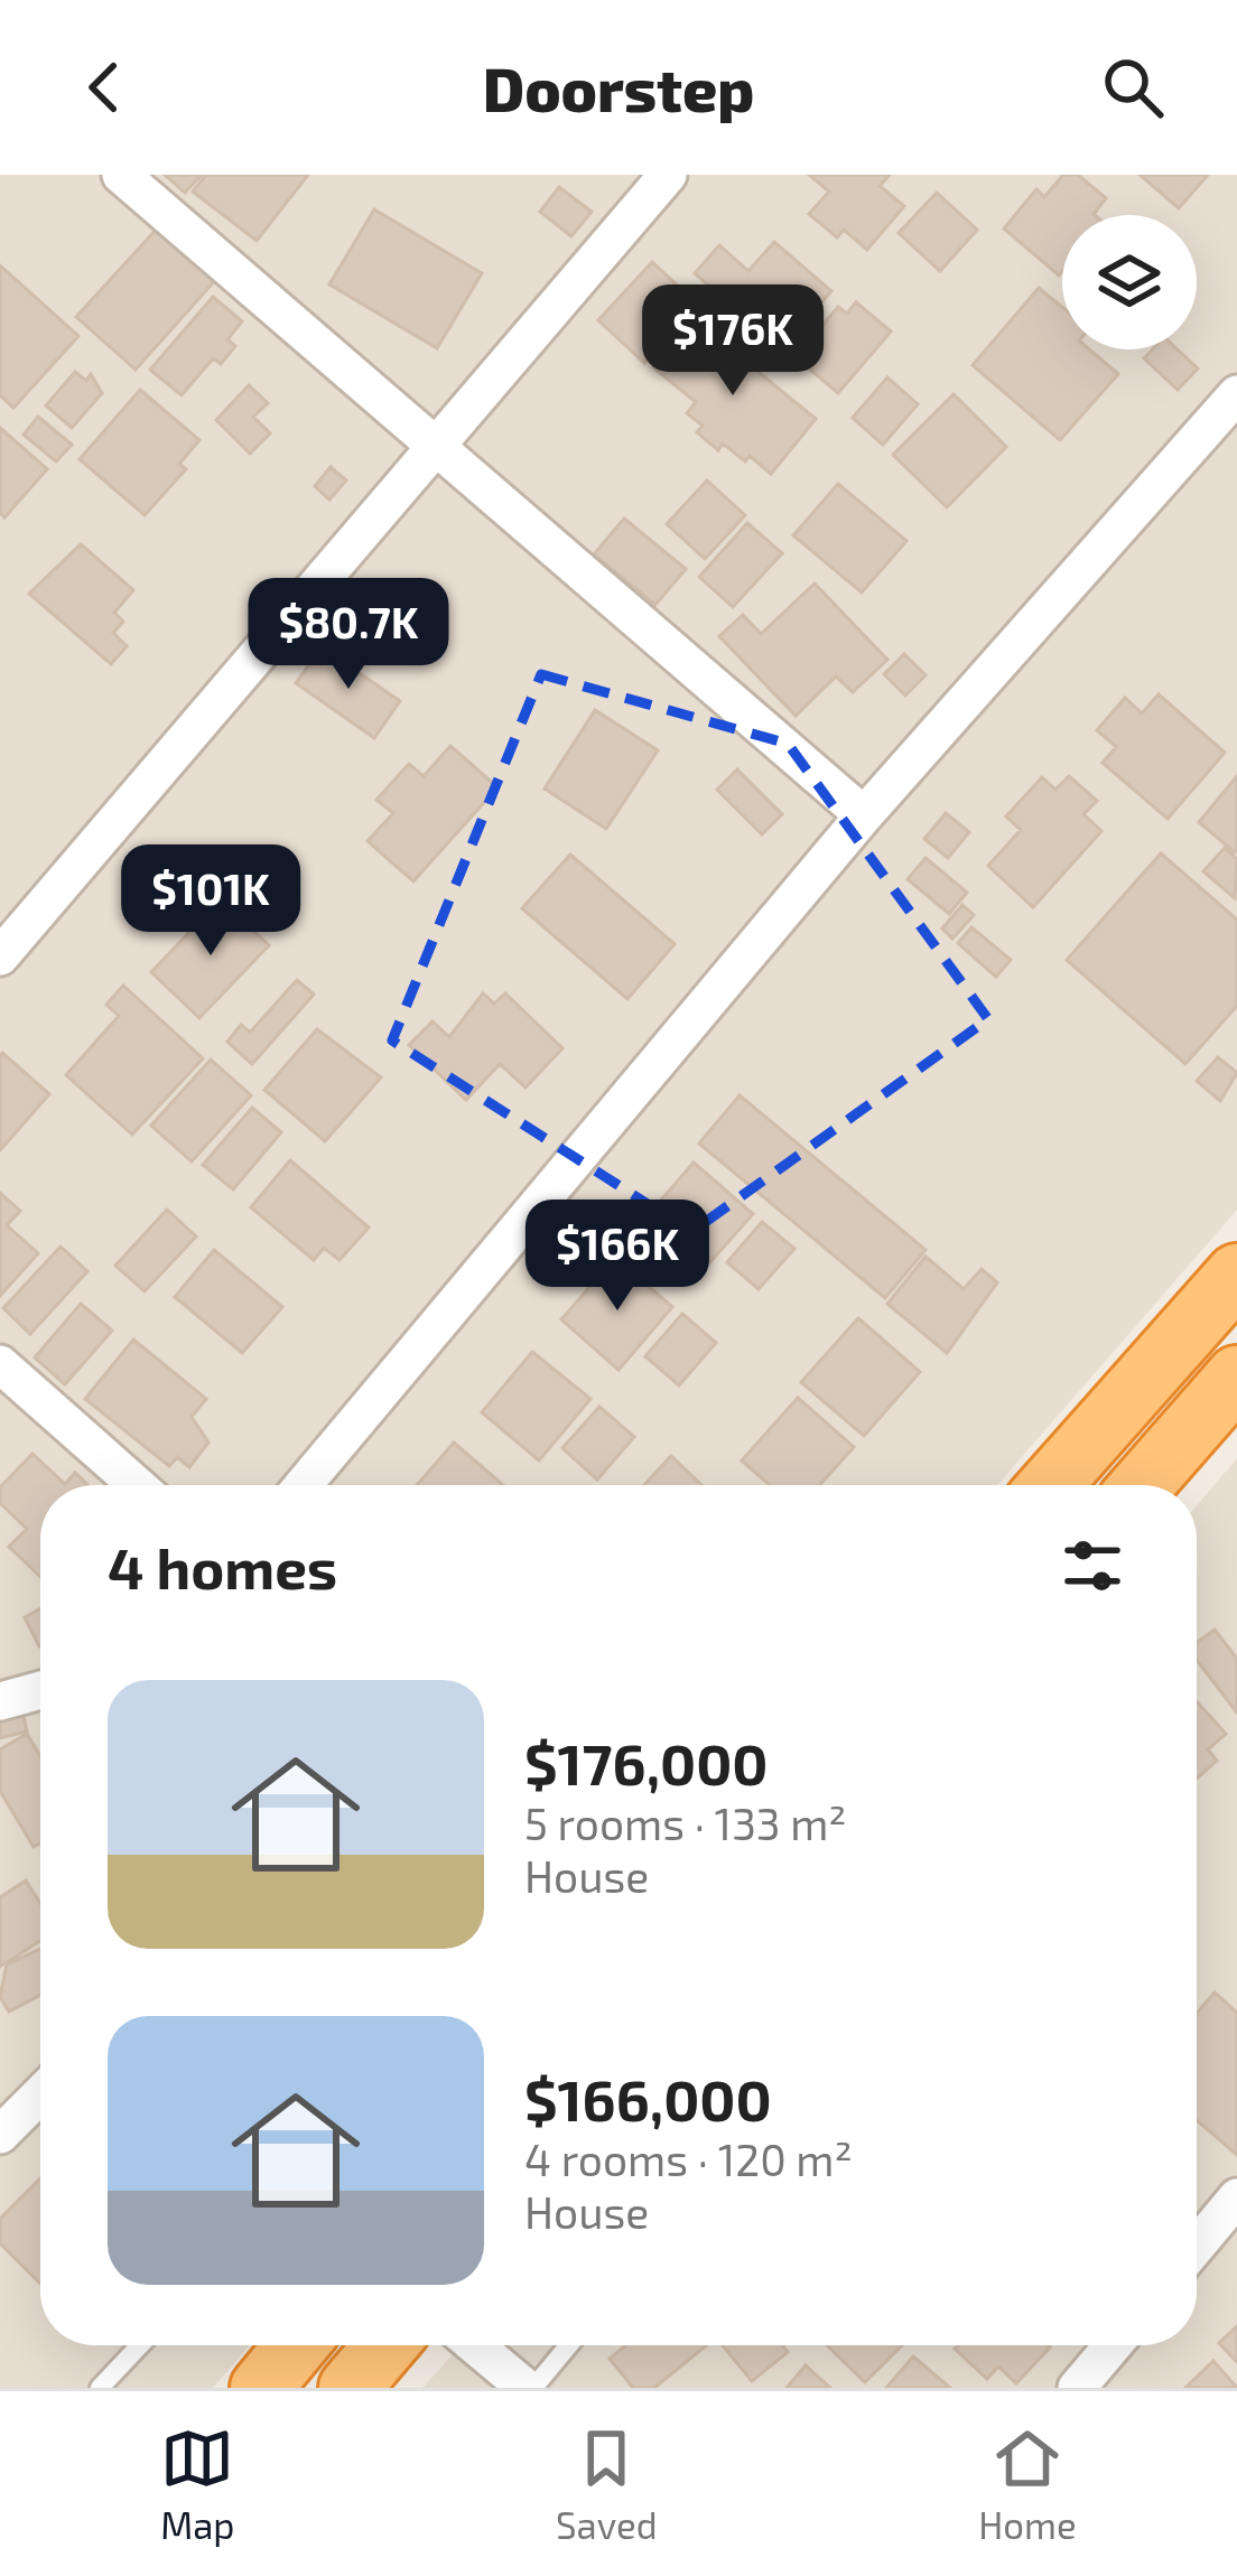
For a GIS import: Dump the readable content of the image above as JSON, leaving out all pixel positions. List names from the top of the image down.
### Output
{
  "page": {
    "header": "Doorstep",
    "price": [
      "$176K",
      "$80.7K",
      "$101K",
      "$166K"
    ],
    "heading": "4 homes",
    "list": [
      {
        "name": "$176,000",
        "note": "5 rooms · 133 m² · House"
      },
      {
        "name": "$166,000",
        "note": "4 rooms · 120 m² · House"
      }
    ],
    "tabs": ["Map", "Saved", "Home"]
  }
}
